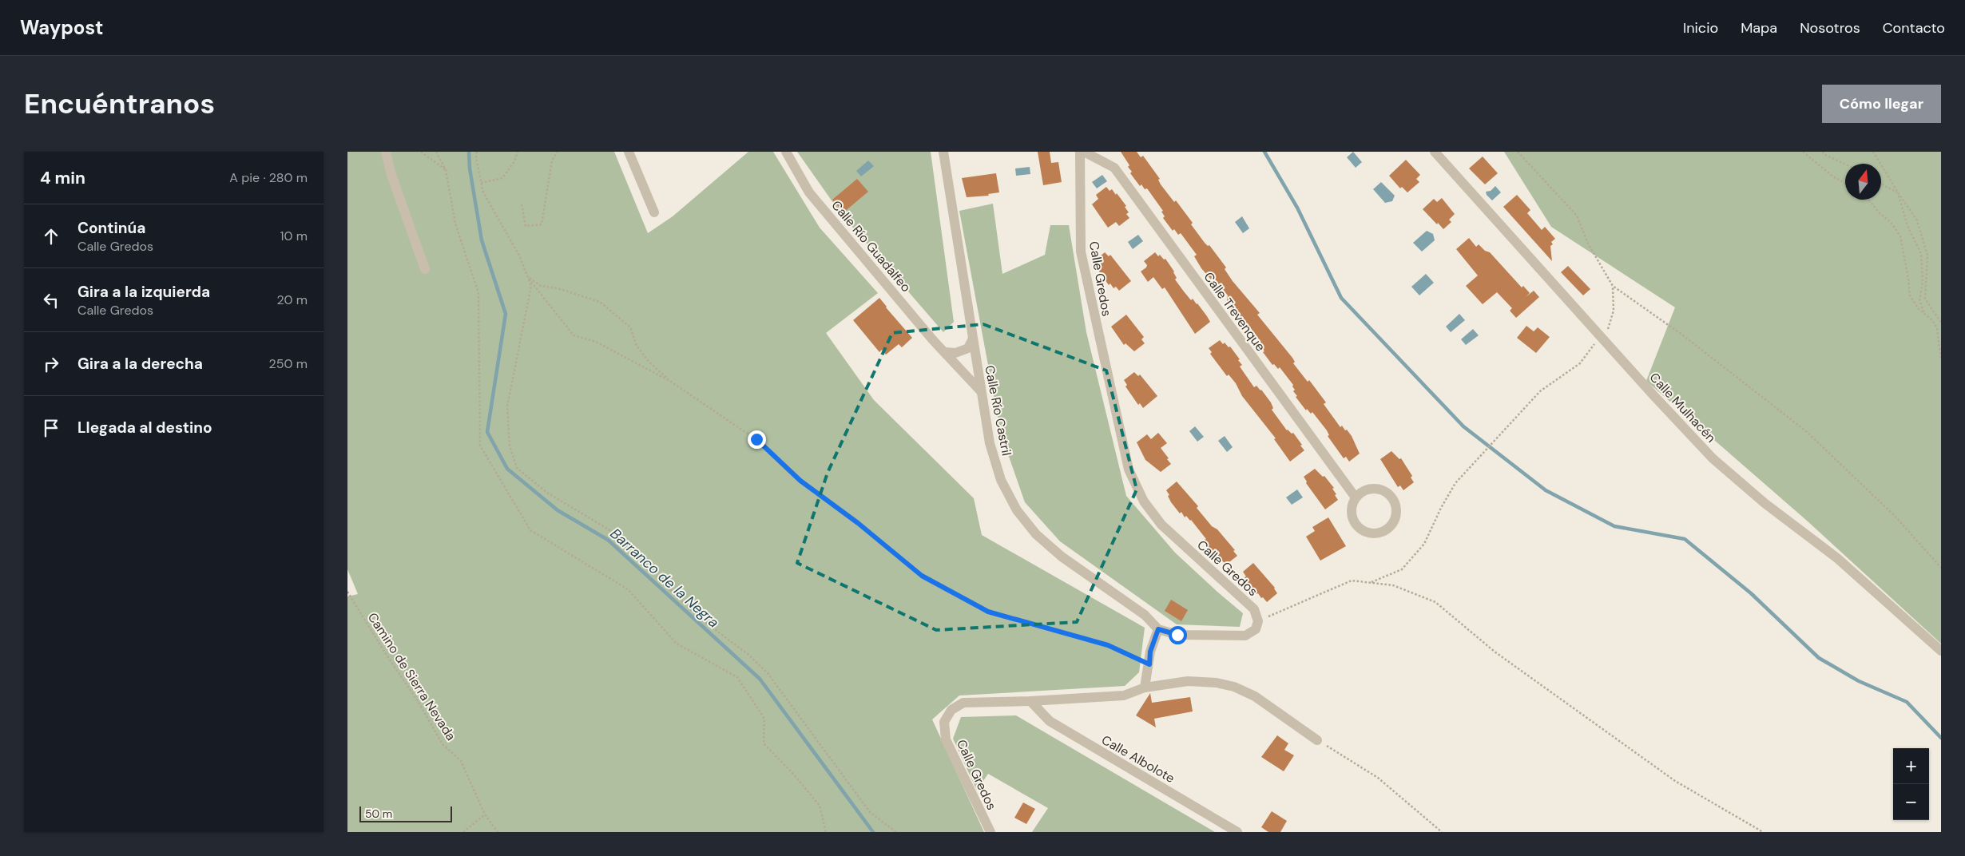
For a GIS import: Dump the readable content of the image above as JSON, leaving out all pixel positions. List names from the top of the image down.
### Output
{
  "streets": {
    "street": [
      "Calle Río Guadalfeo",
      "Calle Gredos",
      "Calle Trevenque",
      "Calle Mulhacén",
      "Calle Río Castril",
      "Calle Albolote"
    ],
    "path": ["Camino de Sierra Nevada"]
  },
  "crossings": [
    ["Calle Río Guadalfeo", "Calle Río Castril"],
    ["Calle Gredos", "Calle Albolote"]
  ],
  "water": ["Barranco de la Negra"],
  "scale_bar": "50 m",
  "north": "top",
  "page": {
    "header": "Waypost",
    "nav": [
      "Inicio",
      "Mapa",
      "Nosotros",
      "Contacto"
    ],
    "buttons": "Cómo llegar",
    "title": "Encuéntranos",
    "heading": ["4 min", "A pie · 280 m"],
    "list": [
      ["Continúa", "Calle Gredos", "10 m"],
      ["Gira a la izquierda", "Calle Gredos", "20 m"],
      ["Gira a la derecha", "250 m"],
      "Llegada al destino"
    ],
    "map_buttons": ["+", "−"],
    "scale": "50 m"
  }
}
